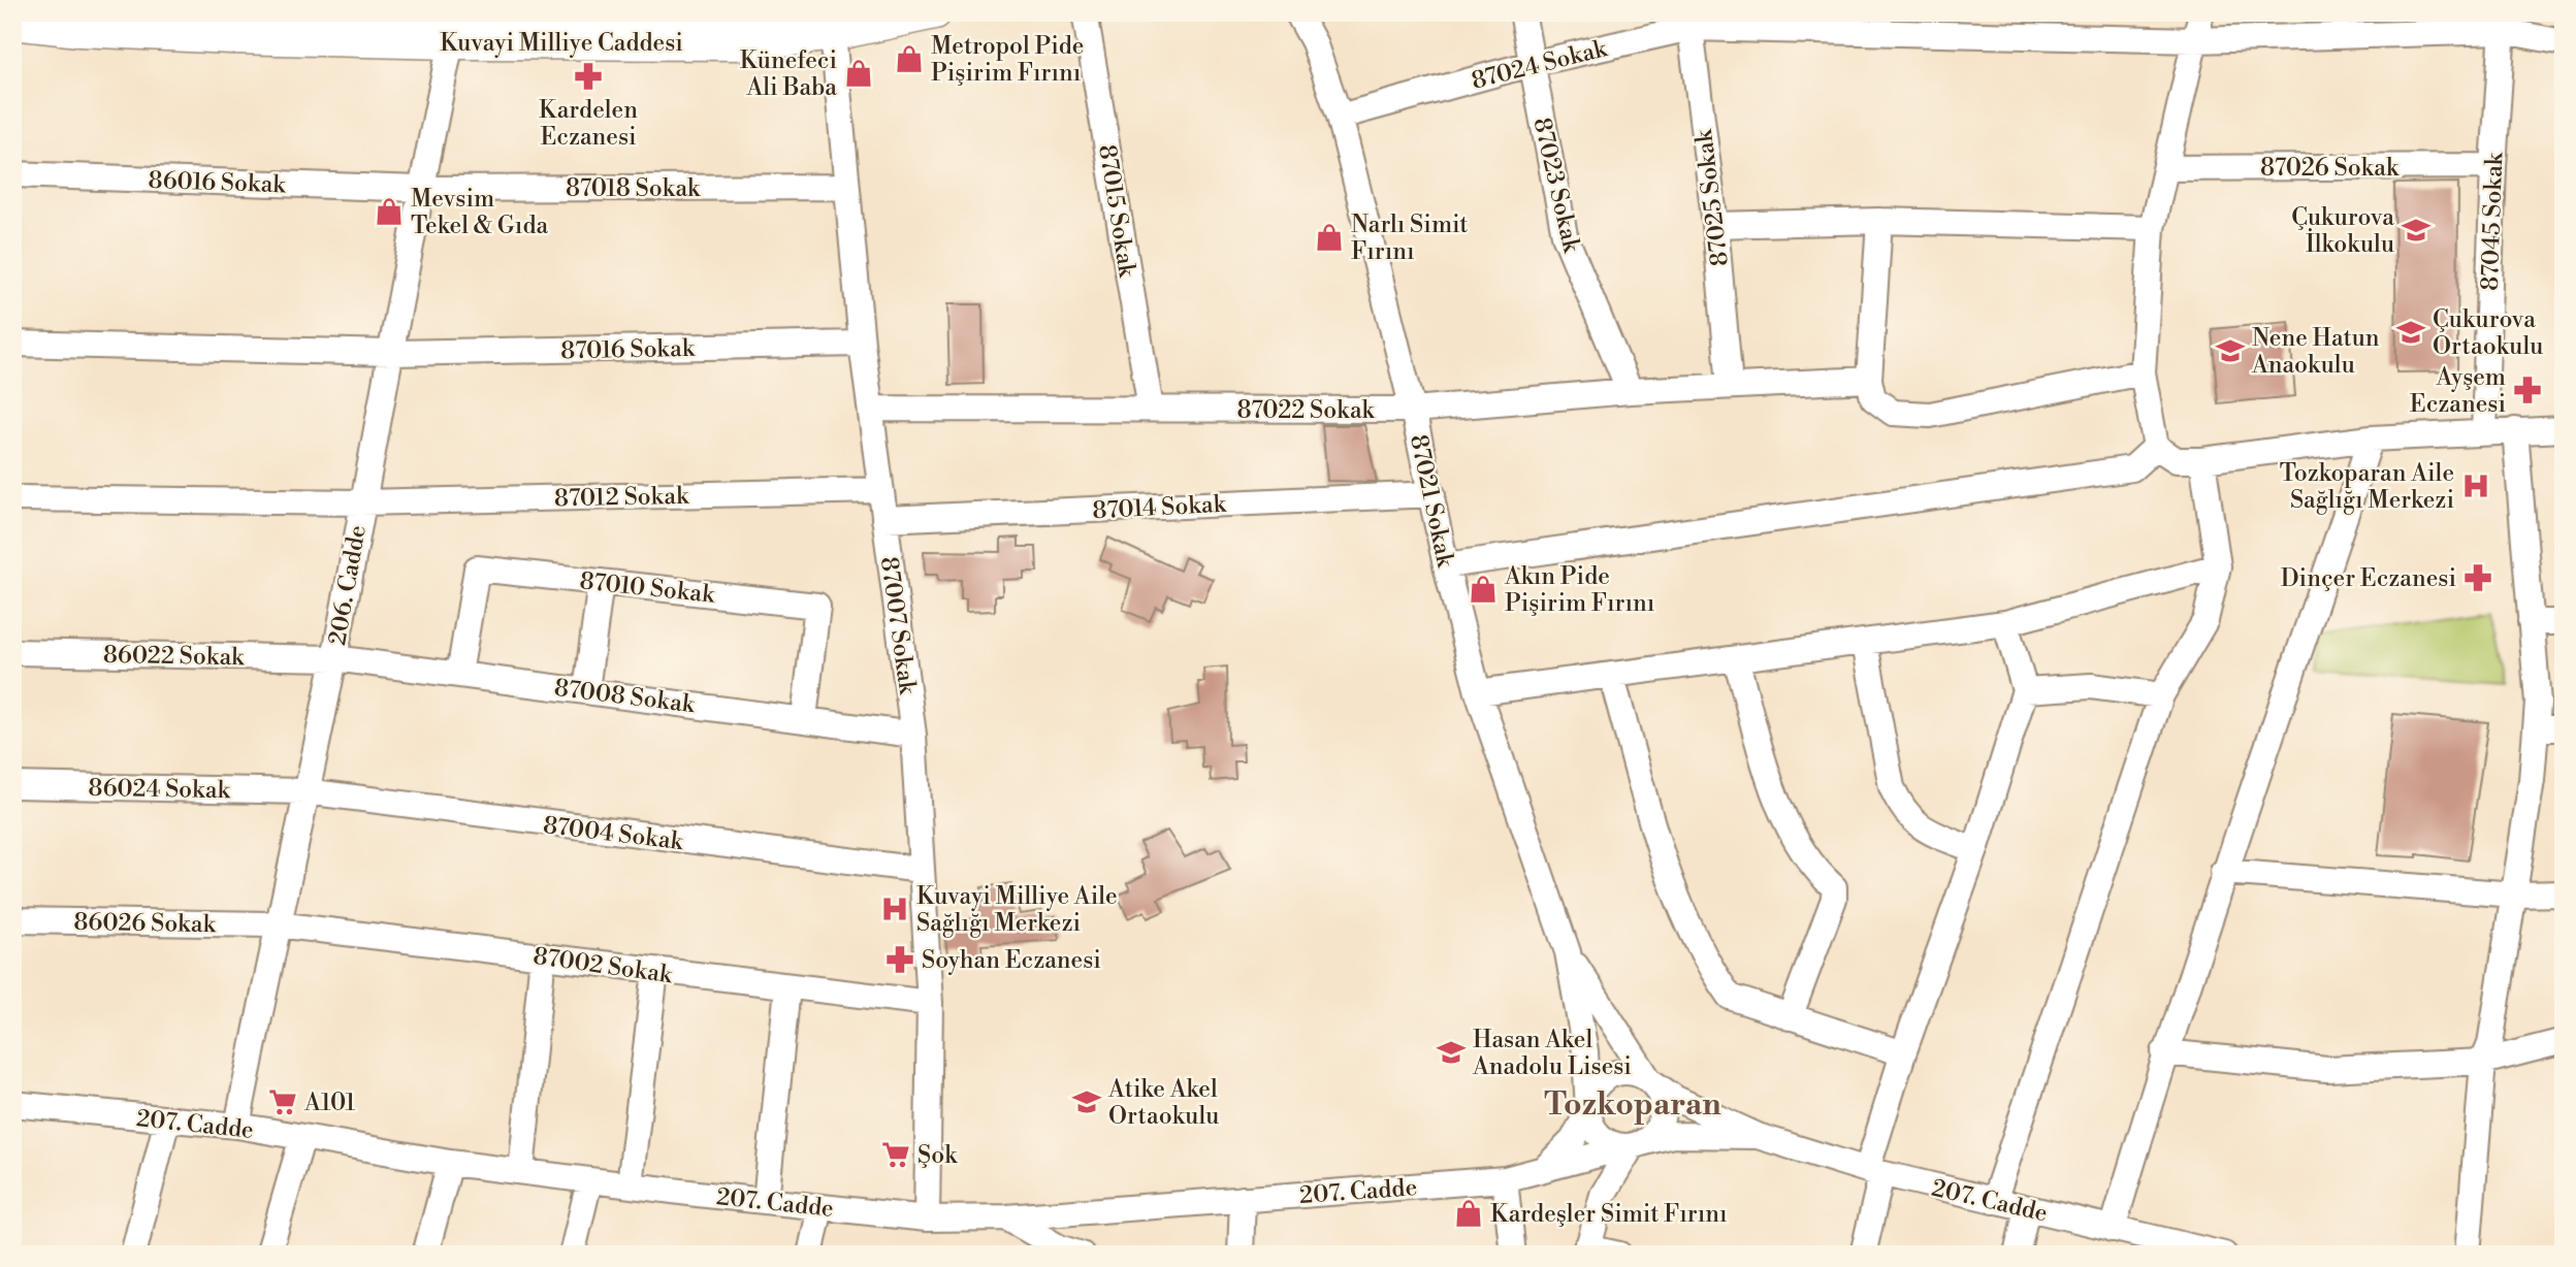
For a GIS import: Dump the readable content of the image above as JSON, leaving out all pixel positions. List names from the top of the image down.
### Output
{
  "streets": {
    "main road": ["Kuvayi Milliye Caddesi"],
    "street": [
      "87024 Sokak",
      "87026 Sokak",
      "86016 Sokak",
      "87023 Sokak",
      "87018 Sokak",
      "87025 Sokak",
      "87015 Sokak",
      "87045 Sokak",
      "87016 Sokak",
      "87022 Sokak",
      "87012 Sokak",
      "87021 Sokak",
      "87014 Sokak",
      "206. Cadde",
      "87010 Sokak",
      "87007 Sokak",
      "86022 Sokak",
      "87008 Sokak",
      "86024 Sokak",
      "87004 Sokak",
      "86026 Sokak",
      "87002 Sokak",
      "207. Cadde"
    ]
  },
  "crossings": [
    ["Kuvayi Milliye Caddesi", "206. Cadde"],
    ["Kuvayi Milliye Caddesi", "87007 Sokak"],
    ["87024 Sokak", "87023 Sokak"],
    ["87024 Sokak", "87025 Sokak"],
    ["87024 Sokak", "87045 Sokak"],
    ["87024 Sokak", "87021 Sokak"],
    ["87026 Sokak", "87045 Sokak"],
    ["86016 Sokak", "87018 Sokak"],
    ["86016 Sokak", "206. Cadde"],
    ["87023 Sokak", "87022 Sokak"],
    ["87018 Sokak", "206. Cadde"],
    ["87018 Sokak", "87007 Sokak"],
    ["87025 Sokak", "87022 Sokak"],
    ["87015 Sokak", "87022 Sokak"],
    ["87016 Sokak", "206. Cadde"],
    ["87016 Sokak", "87007 Sokak"],
    ["87022 Sokak", "87021 Sokak"],
    ["87022 Sokak", "87007 Sokak"],
    ["87012 Sokak", "206. Cadde"],
    ["87012 Sokak", "87007 Sokak"],
    ["87021 Sokak", "87014 Sokak"],
    ["87014 Sokak", "87007 Sokak"],
    ["206. Cadde", "86022 Sokak"],
    ["206. Cadde", "87008 Sokak"],
    ["206. Cadde", "86024 Sokak"],
    ["206. Cadde", "87004 Sokak"],
    ["206. Cadde", "86026 Sokak"],
    ["206. Cadde", "87002 Sokak"],
    ["206. Cadde", "207. Cadde"],
    ["87010 Sokak", "87008 Sokak"],
    ["87007 Sokak", "87008 Sokak"],
    ["87007 Sokak", "87004 Sokak"],
    ["87007 Sokak", "87002 Sokak"],
    ["87007 Sokak", "207. Cadde"],
    ["86022 Sokak", "87008 Sokak"],
    ["86024 Sokak", "87004 Sokak"],
    ["86026 Sokak", "87002 Sokak"]
  ],
  "districts": ["Tozkoparan"],
  "places": {
    "shop": [
      "Metropol Pide Pişirim Fırını",
      "Künefeci Ali Baba",
      "Mevsim Tekel & Gıda",
      "Narlı Simit Fırını",
      "Akın Pide Pişirim Fırını",
      "Kardeşler Simit Fırını"
    ],
    "pharmacy": [
      "Kardelen Eczanesi",
      "Ayşem Eczanesi",
      "Dinçer Eczanesi",
      "Soyhan Eczanesi"
    ],
    "school or university": [
      "Çukurova İlkokulu",
      "Çukurova Ortaokulu",
      "Nene Hatun Anaokulu",
      "Hasan Akel Anadolu Lisesi",
      "Atike Akel Ortaokulu"
    ],
    "hospital": ["Tozkoparan Aile Sağlığı Merkezi", "Kuvayi Milliye Aile Sağlığı Merkezi"],
    "supermarket": ["A101", "Şok"]
  }
}
